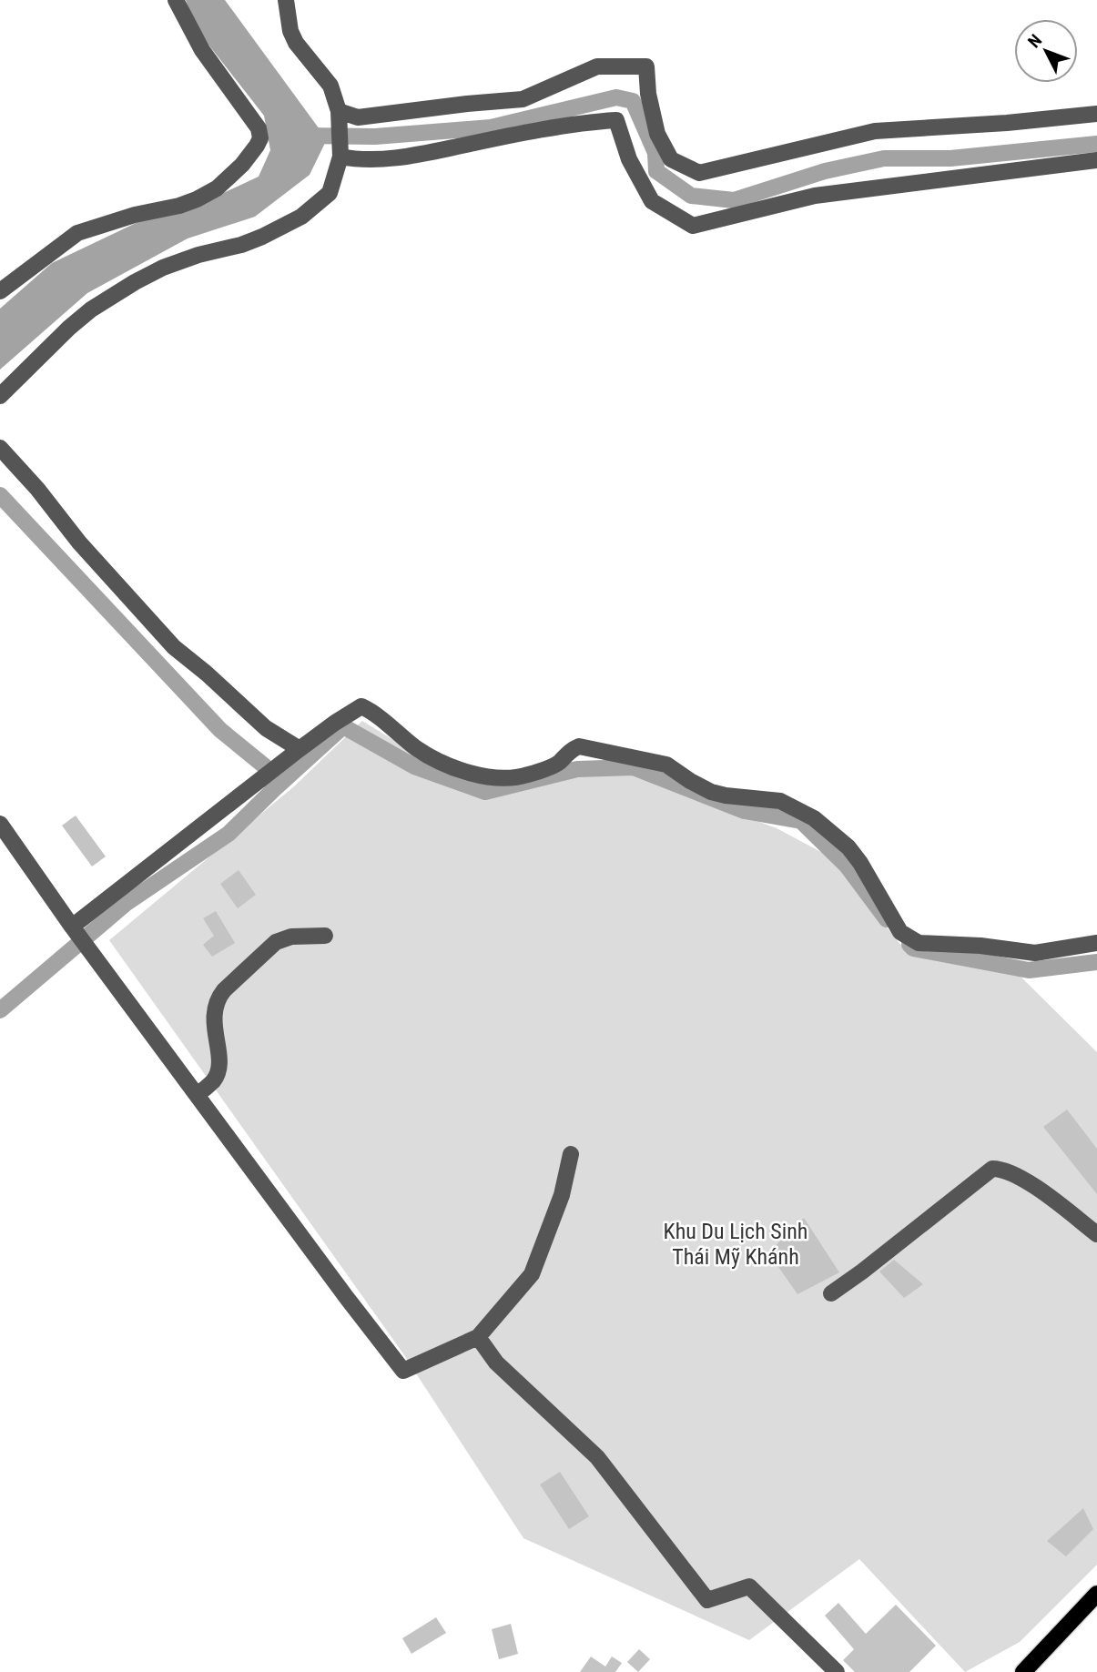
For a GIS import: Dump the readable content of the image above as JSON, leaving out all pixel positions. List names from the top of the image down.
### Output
{
  "parks": ["Khu Du Lịch Sinh Thái Mỹ Khánh"],
  "north": "top left"
}
